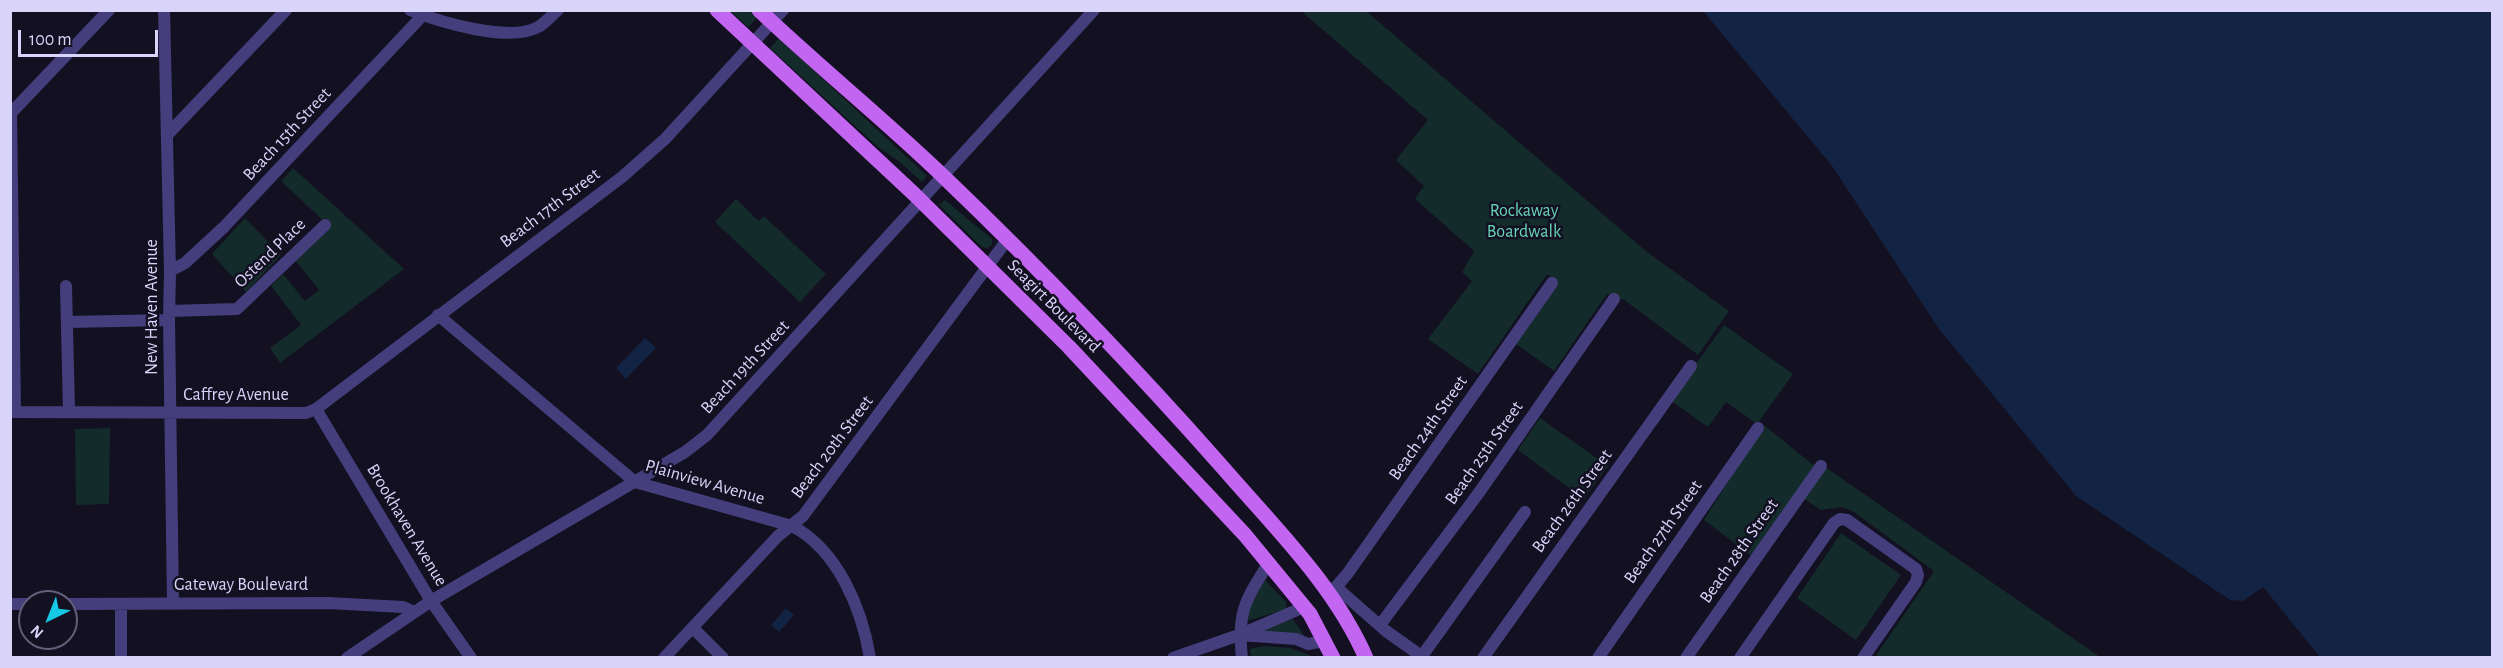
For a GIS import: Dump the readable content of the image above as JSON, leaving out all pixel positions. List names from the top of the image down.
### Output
{
  "streets": {
    "main road": ["Seagirt Boulevard"],
    "street": [
      "Beach 15th Street",
      "Beach 17th Street",
      "Ostend Place",
      "New Haven Avenue",
      "Beach 19th Street",
      "Caffrey Avenue",
      "Beach 24th Street",
      "Beach 20th Street",
      "Beach 25th Street",
      "Plainview Avenue",
      "Beach 26th Street",
      "Brookhaven Avenue",
      "Beach 27th Street",
      "Beach 28th Street",
      "Gateway Boulevard"
    ]
  },
  "crossings": [
    ["Beach 15th Street", "New Haven Avenue"],
    ["Beach 17th Street", "Seagirt Boulevard"],
    ["Beach 17th Street", "Caffrey Avenue"],
    ["Beach 17th Street", "Plainview Avenue"],
    ["Beach 17th Street", "Brookhaven Avenue"],
    ["Ostend Place", "New Haven Avenue"],
    ["Seagirt Boulevard", "Beach 19th Street"],
    ["Seagirt Boulevard", "Beach 24th Street"],
    ["Seagirt Boulevard", "Beach 20th Street"],
    ["New Haven Avenue", "Caffrey Avenue"],
    ["New Haven Avenue", "Gateway Boulevard"],
    ["Beach 19th Street", "Plainview Avenue"],
    ["Beach 19th Street", "Brookhaven Avenue"],
    ["Beach 19th Street", "Gateway Boulevard"],
    ["Caffrey Avenue", "Brookhaven Avenue"],
    ["Beach 20th Street", "Plainview Avenue"]
  ],
  "parks": ["Rockaway Boardwalk"],
  "scale_bar": "100 m",
  "north": "bottom left"
}
